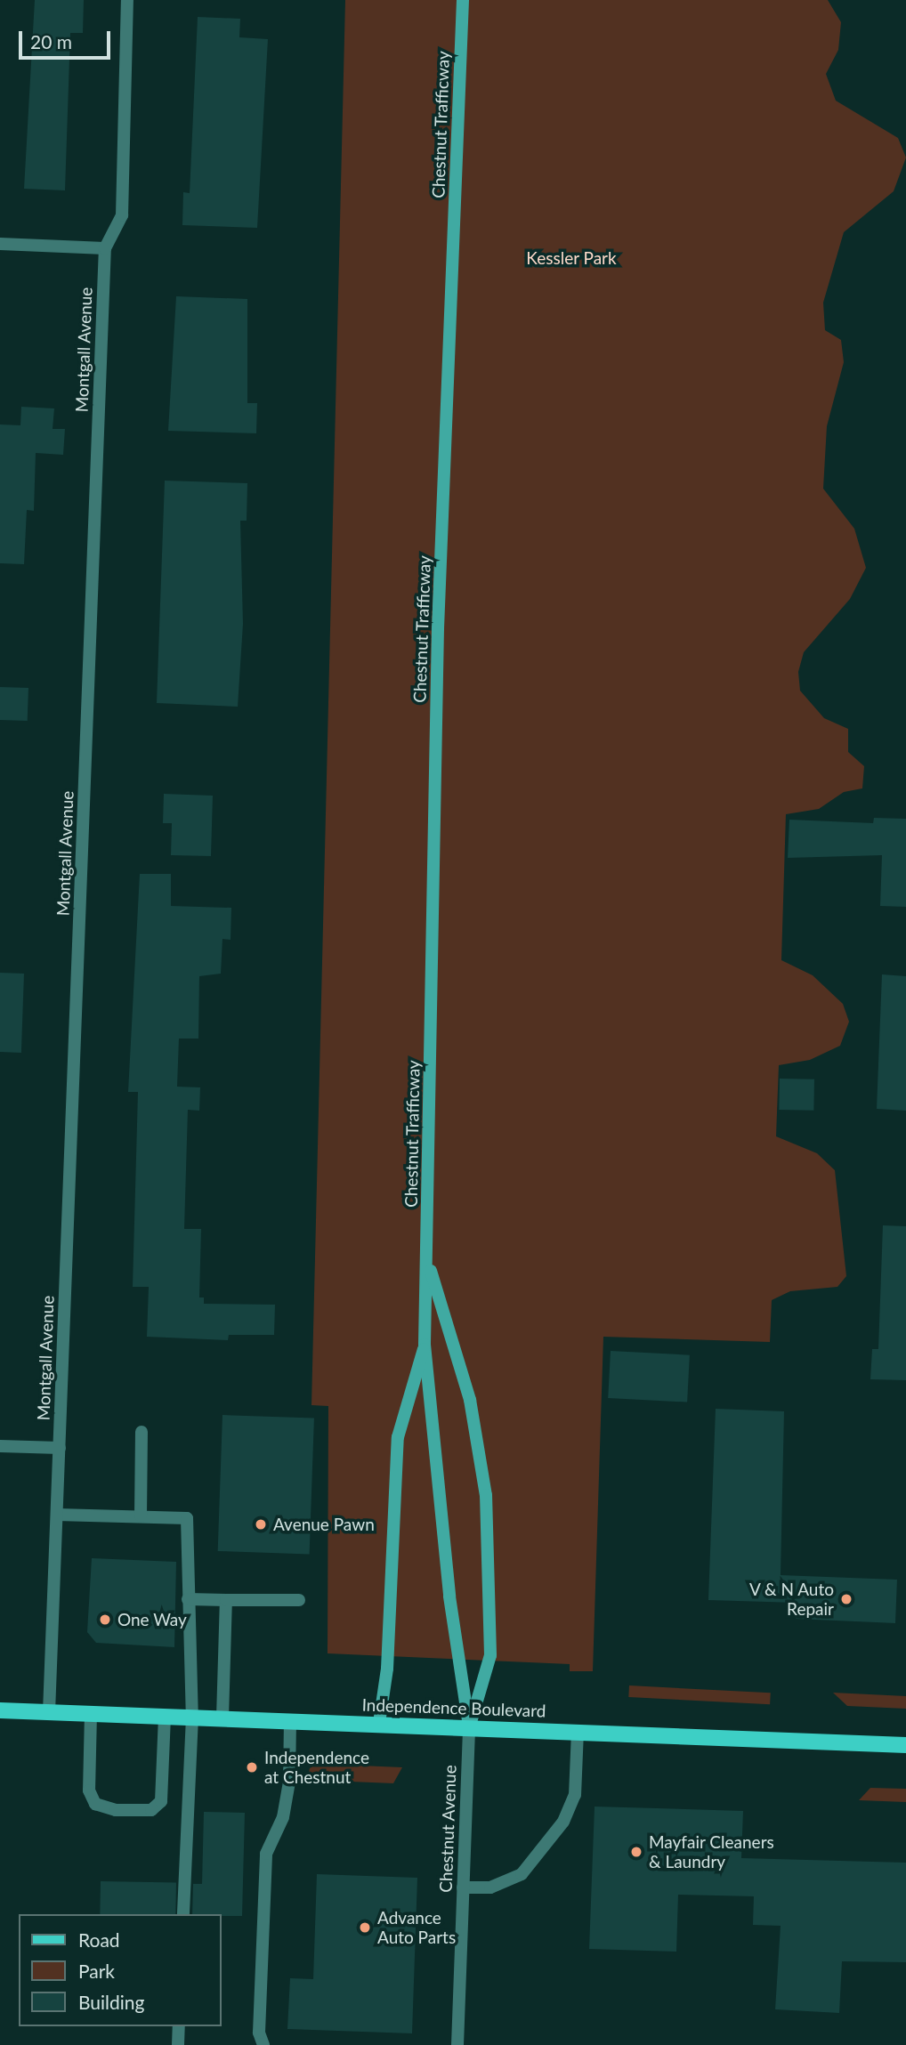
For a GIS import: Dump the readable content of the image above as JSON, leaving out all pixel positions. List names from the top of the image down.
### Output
{
  "streets": {
    "main road": ["Independence Boulevard"],
    "street": ["Chestnut Trafficway", "Montgall Avenue", "Chestnut Avenue"]
  },
  "crossings": [
    ["Chestnut Trafficway", "Independence Boulevard"],
    ["Chestnut Trafficway", "Chestnut Avenue"],
    ["Montgall Avenue", "Independence Boulevard"],
    ["Independence Boulevard", "Chestnut Avenue"]
  ],
  "parks": ["Kessler Park"],
  "places": [
    "Avenue Pawn",
    "V & N Auto Repair",
    "One Way",
    "Independence at Chestnut",
    "Mayfair Cleaners & Laundry",
    "Advance Auto Parts"
  ],
  "legend": ["Road", "Park", "Building"],
  "scale_bar": "20 m"
}
